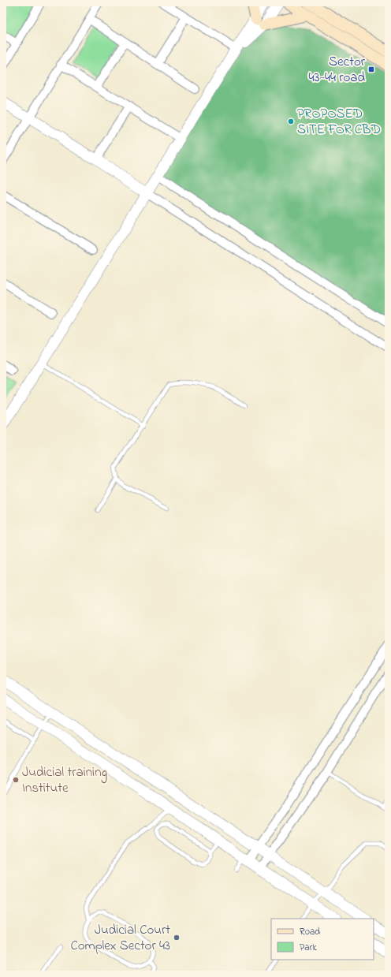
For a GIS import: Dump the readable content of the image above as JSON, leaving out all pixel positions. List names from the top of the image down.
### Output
{
  "places": {
    "transit": ["Sector 43-44 road"],
    "other": ["PROPOSED SITE FOR CBD", "Judicial training Institute", "Judicial Court Complex Sector 43"]
  },
  "legend": ["Road", "Park"]
}
